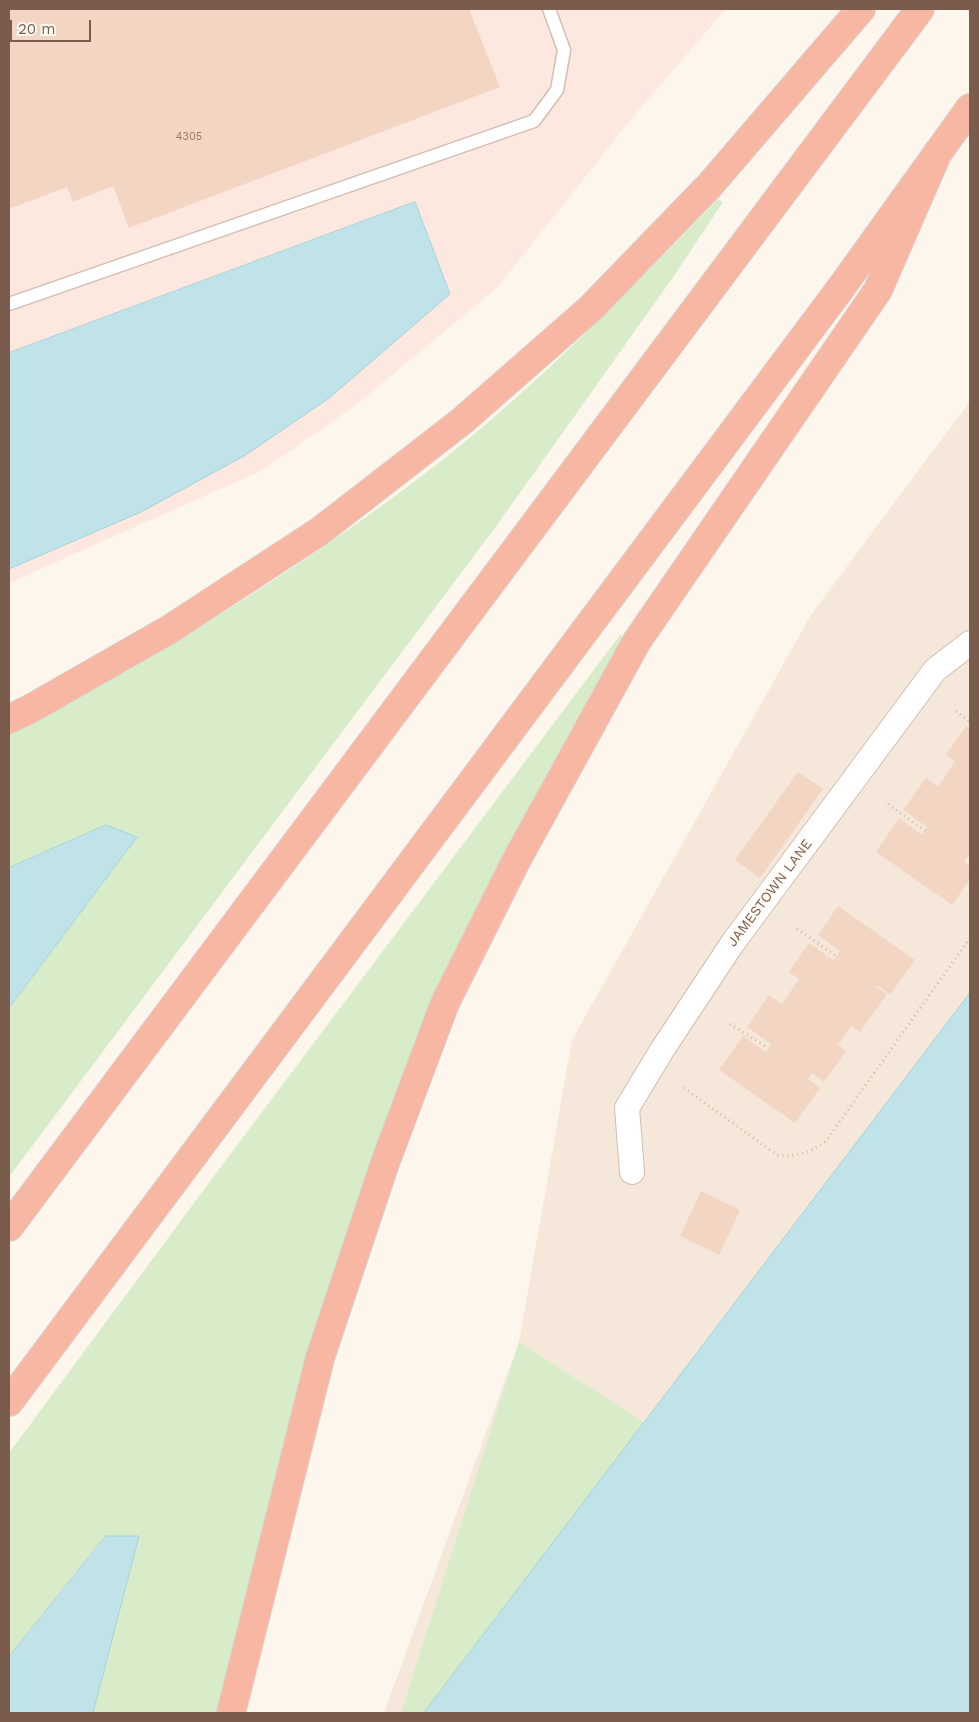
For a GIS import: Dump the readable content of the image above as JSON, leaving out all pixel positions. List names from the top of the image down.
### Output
{
  "streets": {
    "street": ["JAMESTOWN LANE"]
  },
  "house_numbers": ["4305"],
  "scale_bar": "20 m"
}
